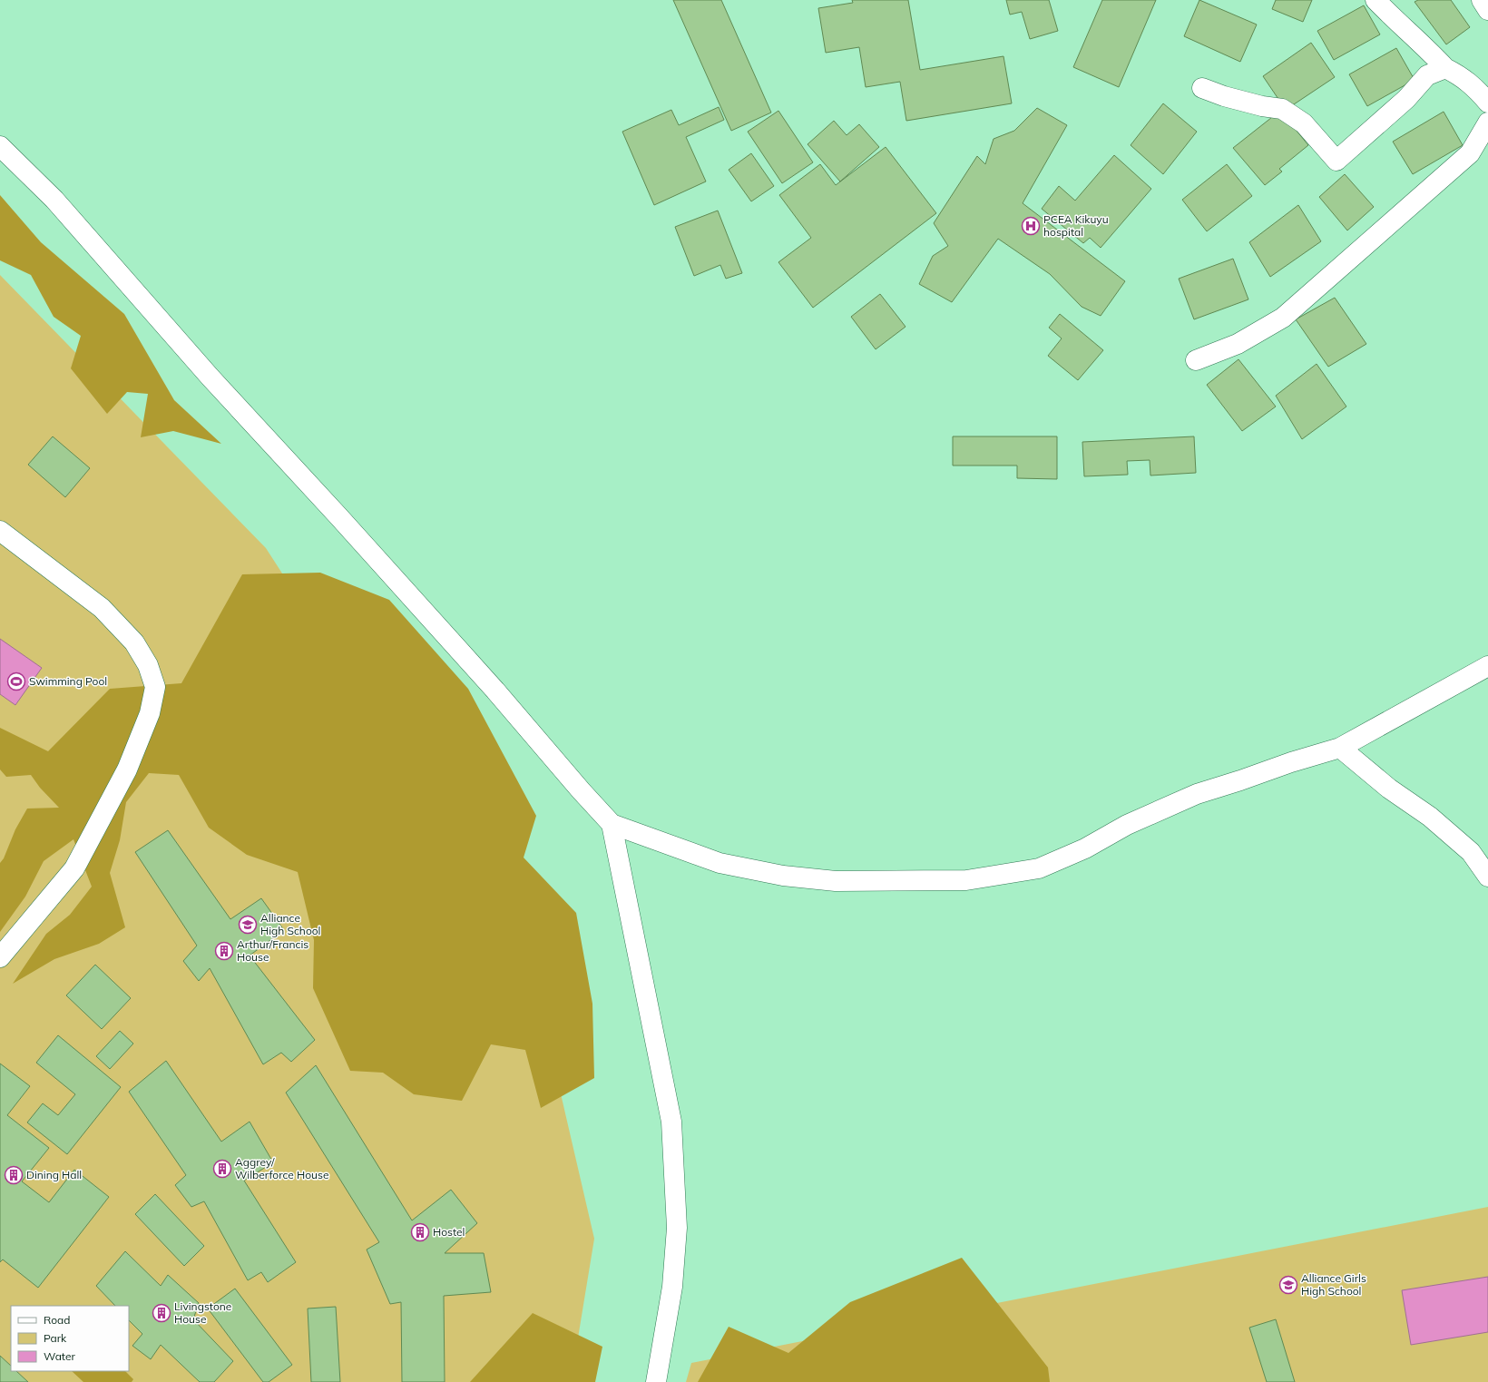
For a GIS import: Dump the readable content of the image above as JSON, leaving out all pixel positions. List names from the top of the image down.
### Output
{
  "places": {
    "hospital": ["PCEA Kikuyu hospital"],
    "sports": ["Swimming Pool"],
    "school or university": ["Alliance High School", "Alliance Girls High School"],
    "building": [
      "Arthur/Francis House",
      "Aggrey/ Wilberforce House",
      "Dining Hall",
      "Hostel",
      "Livingstone House"
    ]
  },
  "legend": ["Road", "Park", "Water"]
}
